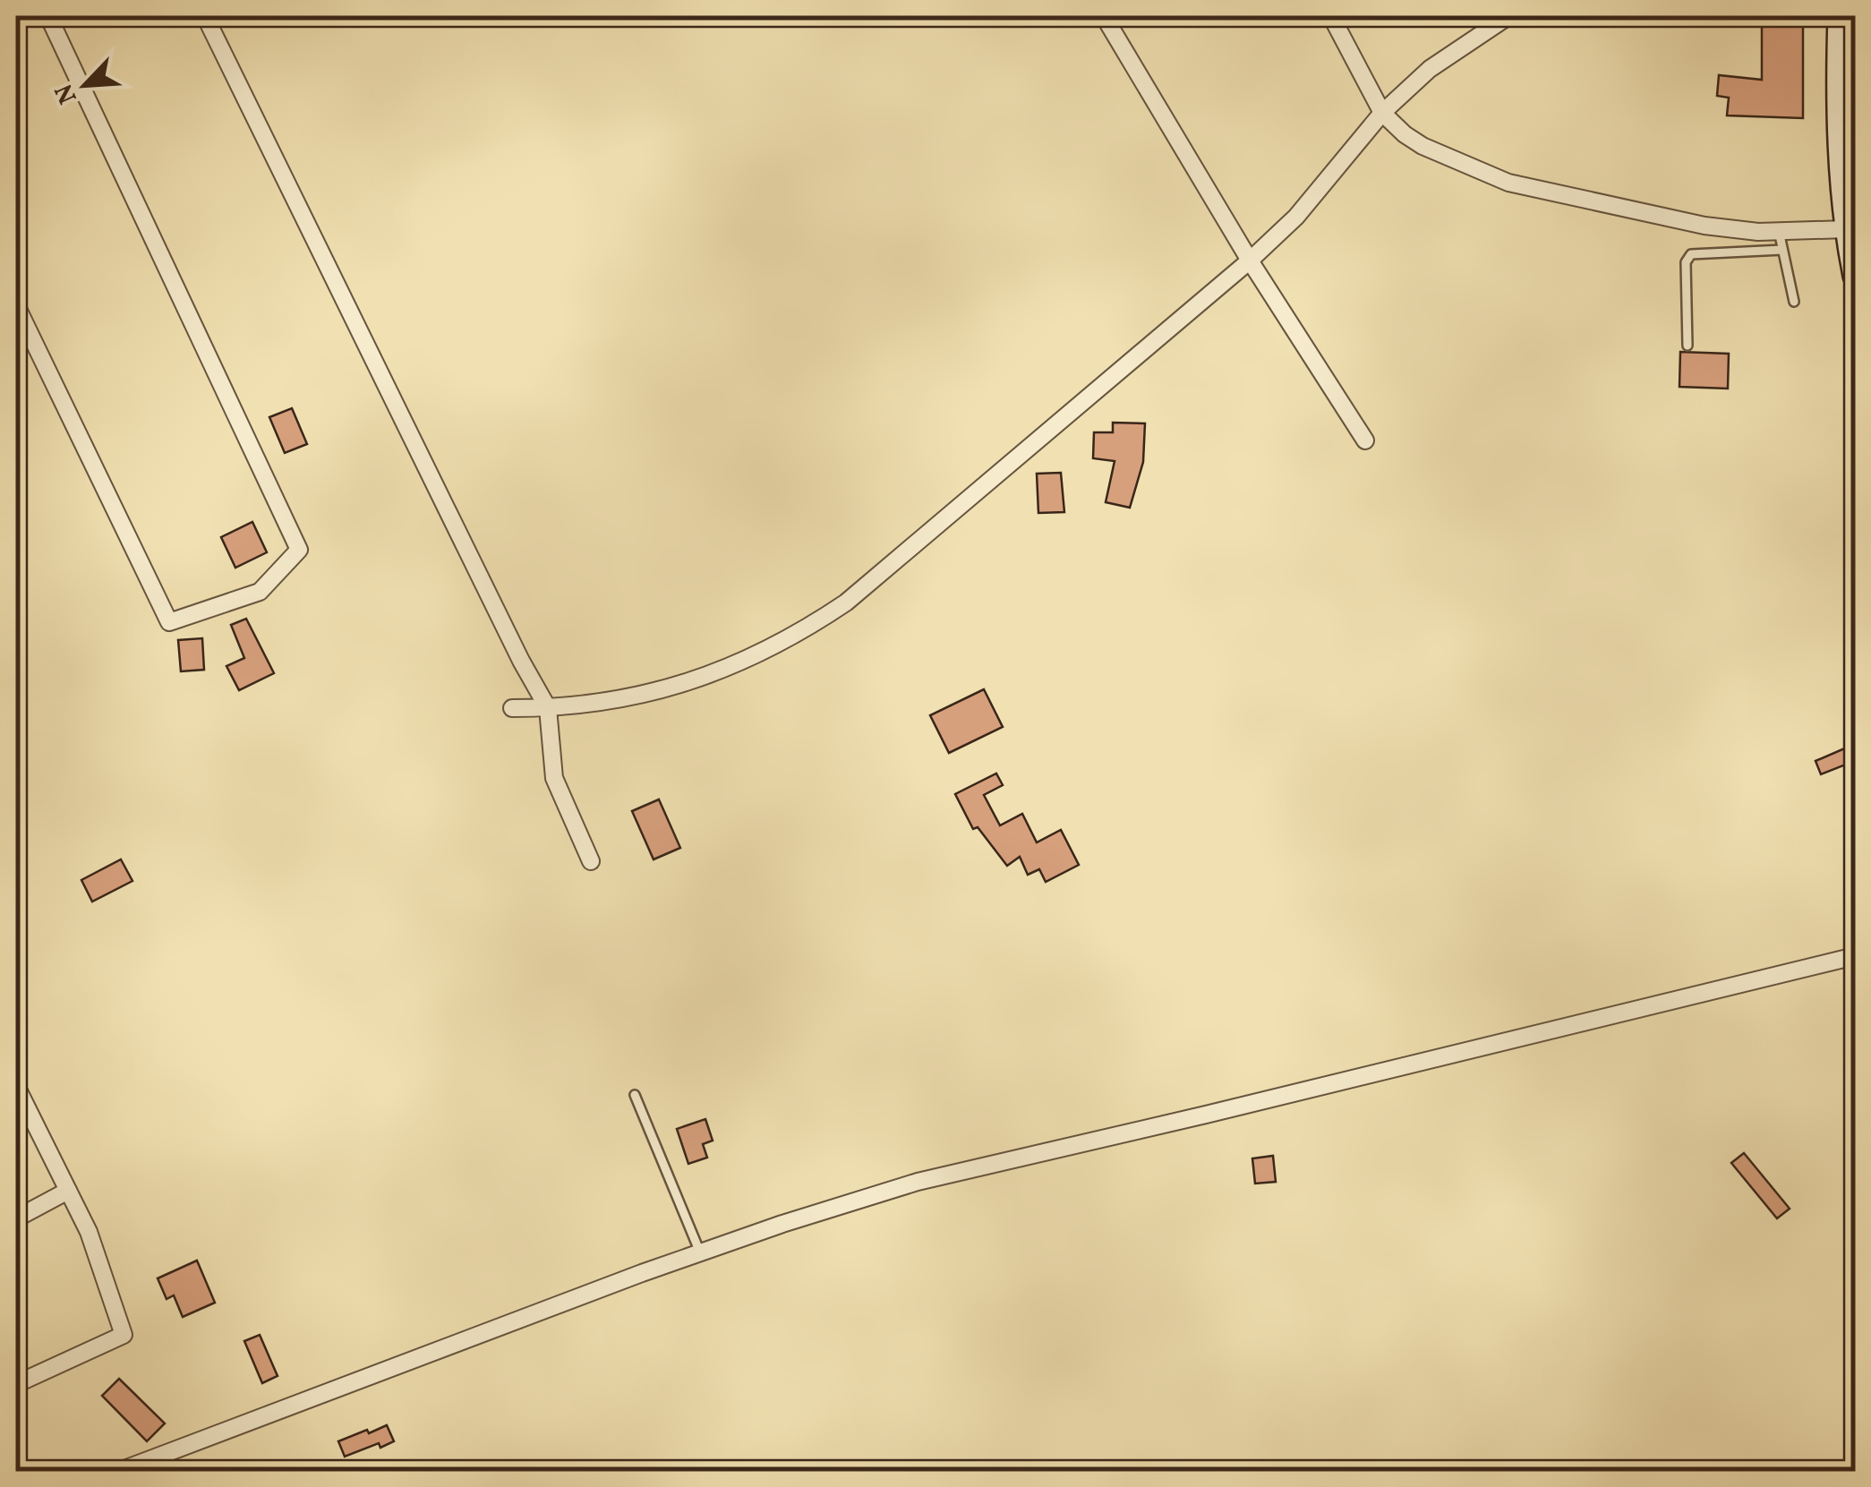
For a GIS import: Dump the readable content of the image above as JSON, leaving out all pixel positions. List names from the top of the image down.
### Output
{
  "north": "bottom left"
}
